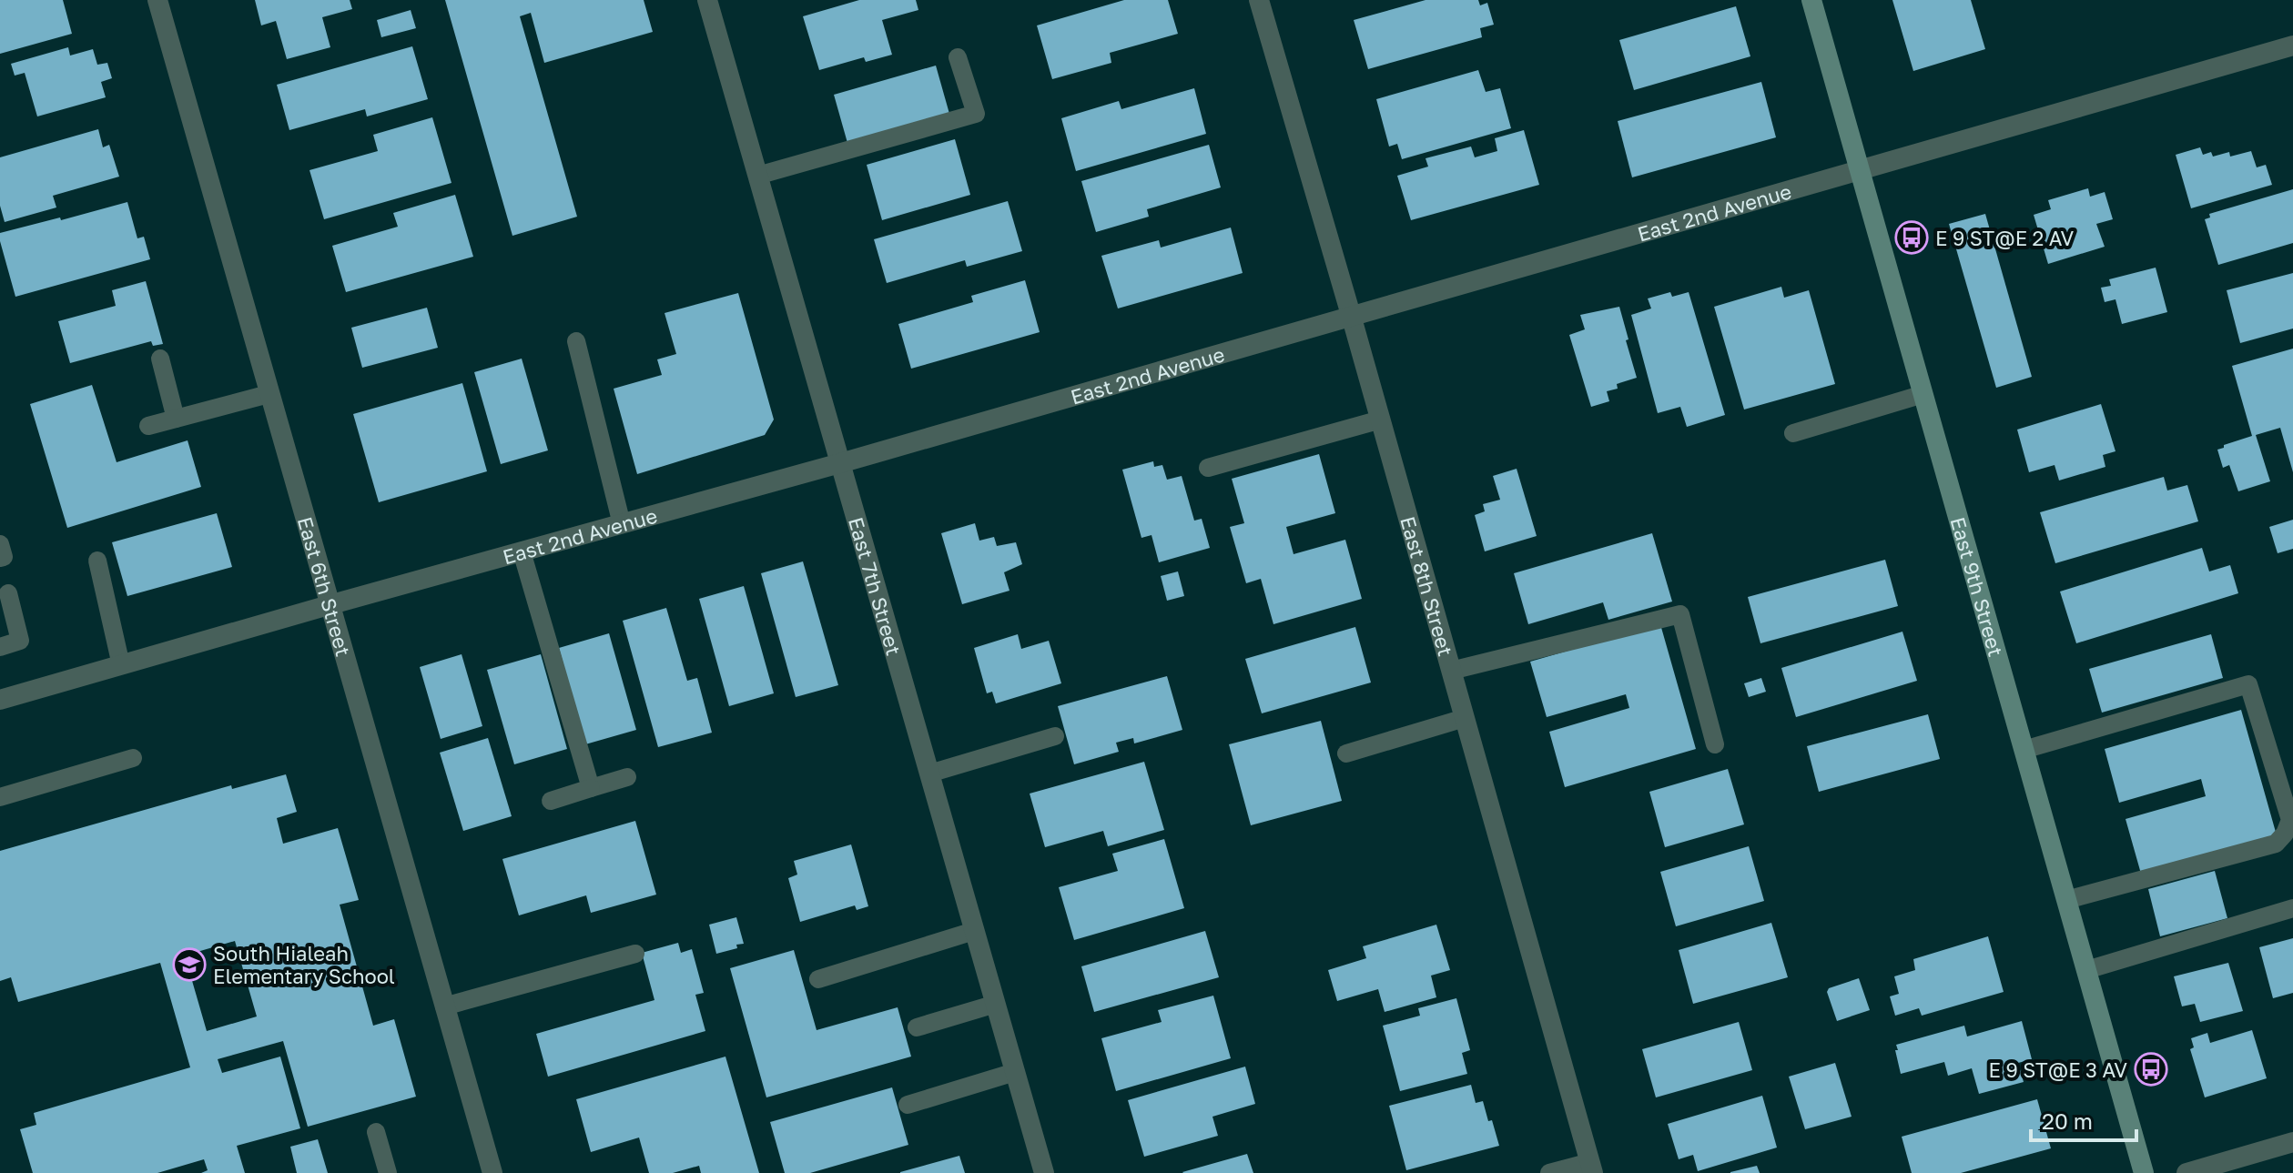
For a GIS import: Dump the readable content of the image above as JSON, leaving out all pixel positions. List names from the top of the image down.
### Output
{
  "streets": {
    "main road": ["East 9th Street"],
    "street": [
      "East 2nd Avenue",
      "East 7th Street",
      "East 8th Street",
      "East 6th Street"
    ]
  },
  "crossings": [
    ["East 2nd Avenue", "East 7th Street"],
    ["East 2nd Avenue", "East 8th Street"],
    ["East 2nd Avenue", "East 9th Street"],
    ["East 2nd Avenue", "East 6th Street"]
  ],
  "places": {
    "bus stop": ["E 9 ST@E 2 AV", "E 9 ST@E 3 AV"],
    "school or university": ["South Hialeah Elementary School"]
  },
  "scale_bar": "20 m"
}
